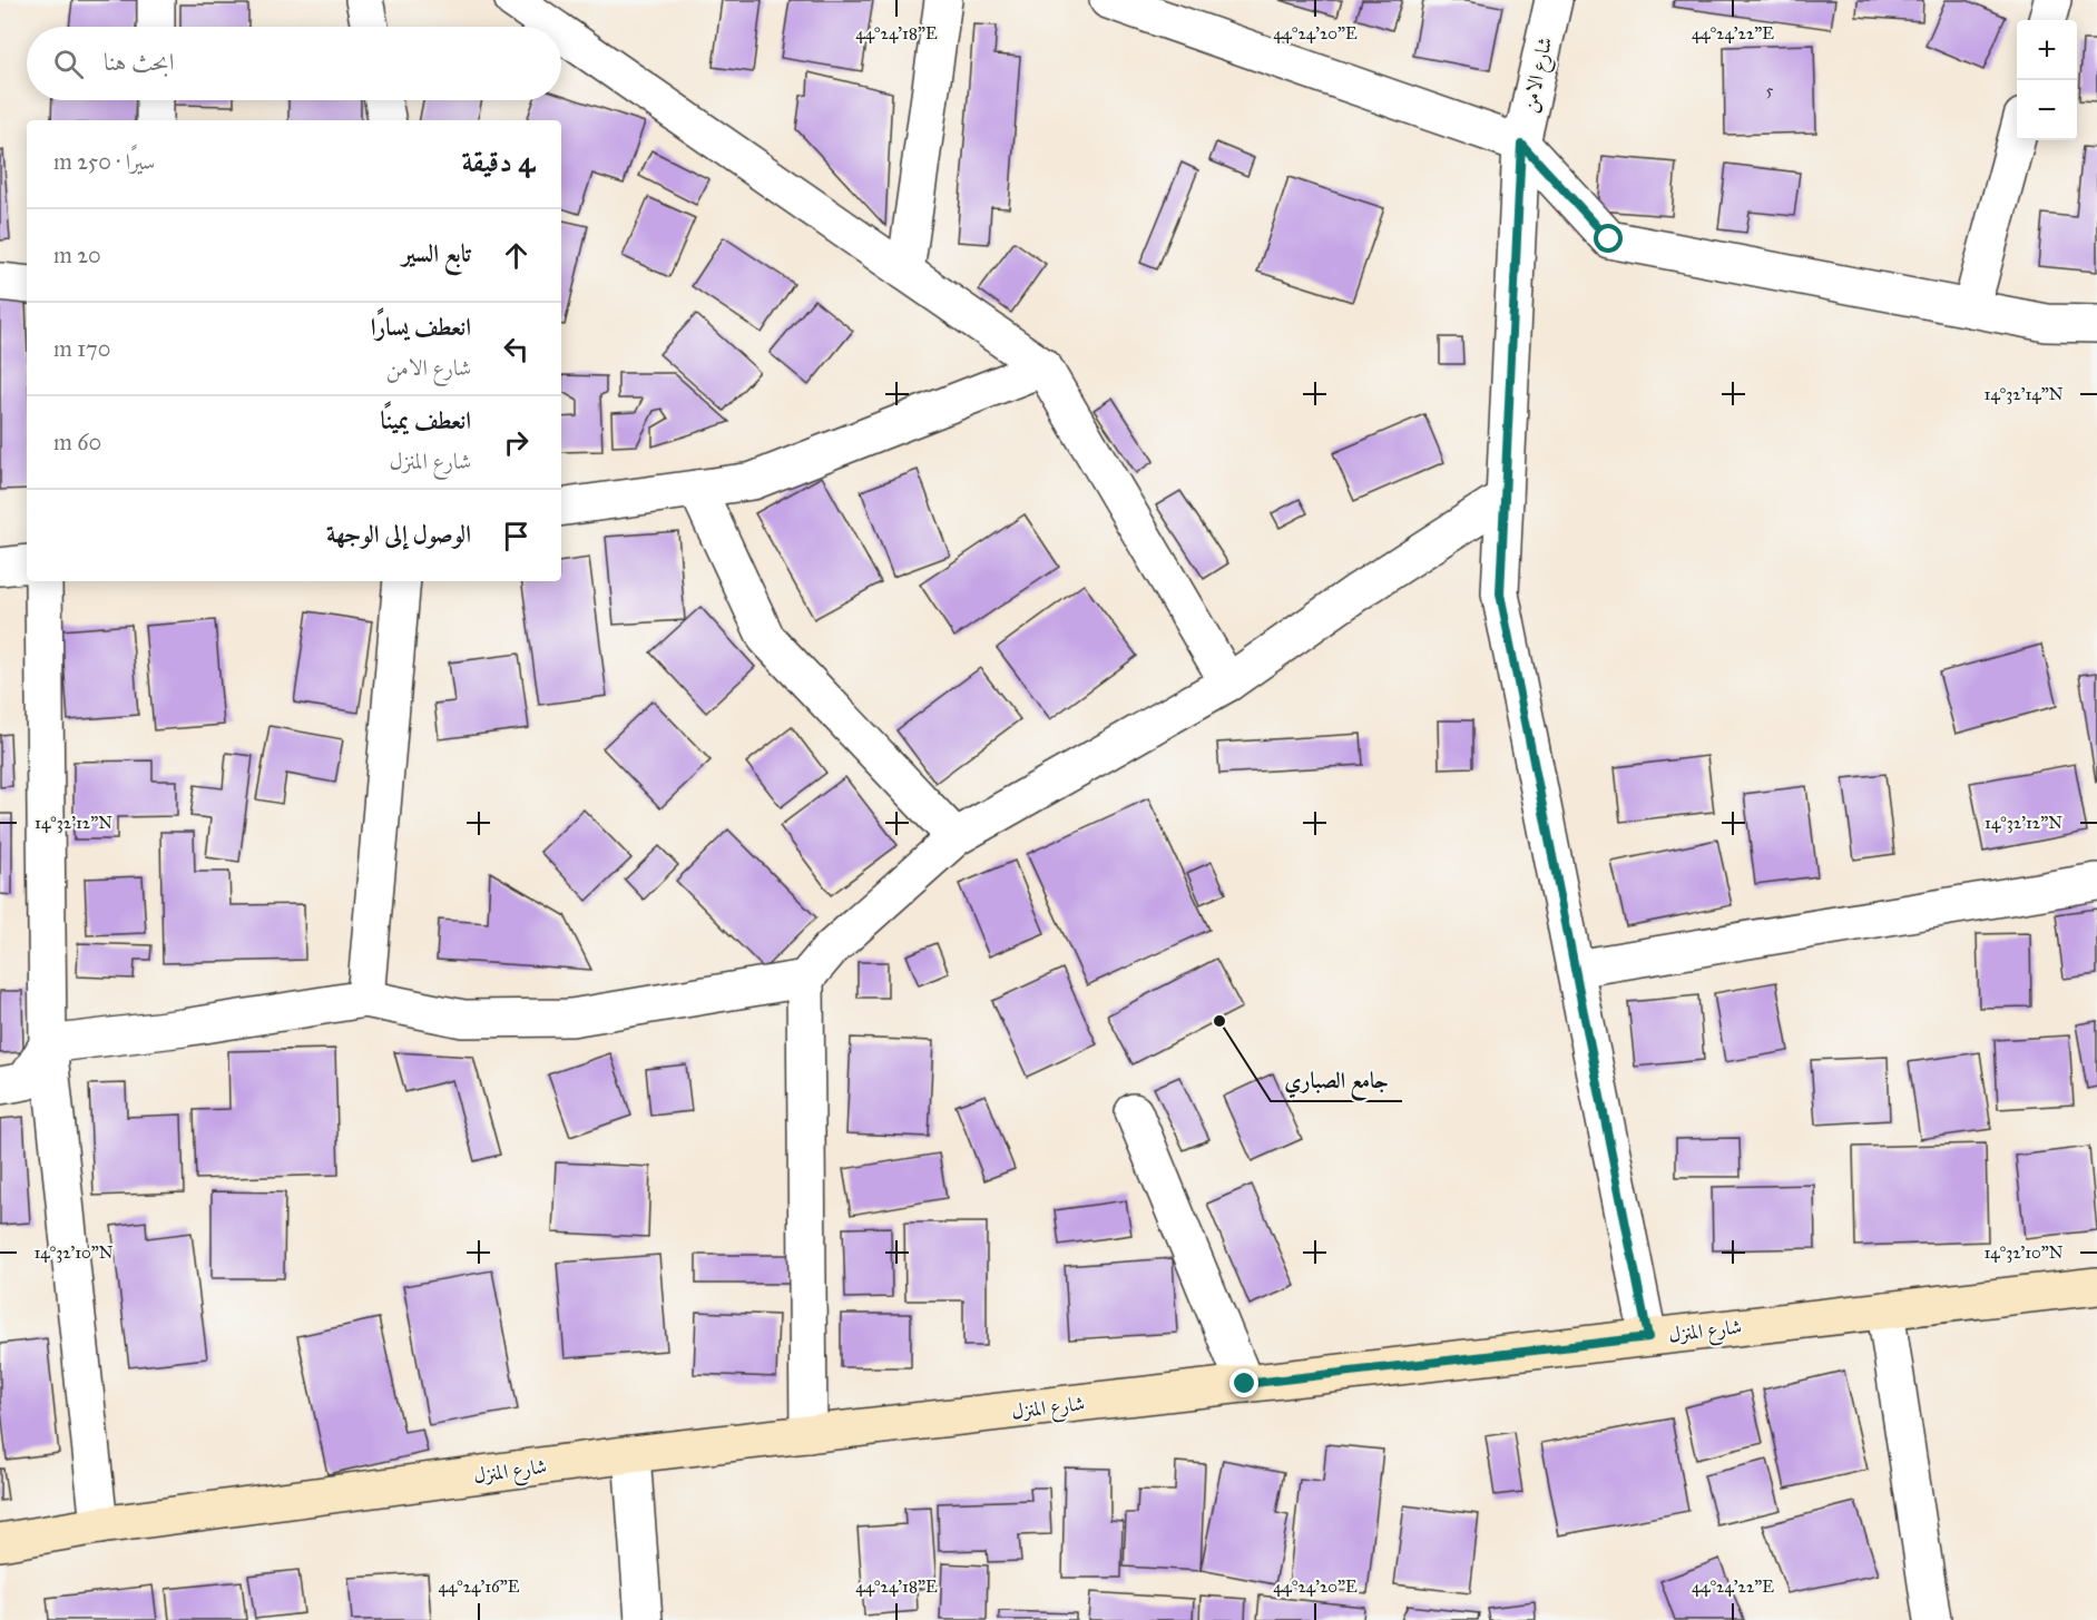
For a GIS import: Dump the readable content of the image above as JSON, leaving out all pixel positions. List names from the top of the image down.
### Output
{
  "streets": {
    "street": ["شارع الامن", "شارع المنزل"]
  },
  "crossings": [
    ["شارع الامن", "شارع المنزل"]
  ],
  "places": ["جامع الصباري"],
  "house_numbers": ["5"],
  "page": {
    "map_buttons": ["+", "−"],
    "search": "ابحث هنا",
    "heading": ["4 دقيقة", "سيرًا · 250 m"],
    "list": [
      ["تابع السير", "20 m"],
      ["انعطف يسارًا", "شارع الامن", "170 m"],
      ["انعطف يمينًا", "شارع المنزل", "60 m"],
      "الوصول إلى الوجهة"
    ]
  },
  "coordinates": [
    "44°24'18\"E",
    "44°24'20\"E",
    "44°24'22\"E",
    "14°32'14\"N",
    "14°32'12\"N",
    "14°32'10\"N",
    "44°24'16\"E"
  ]
}
